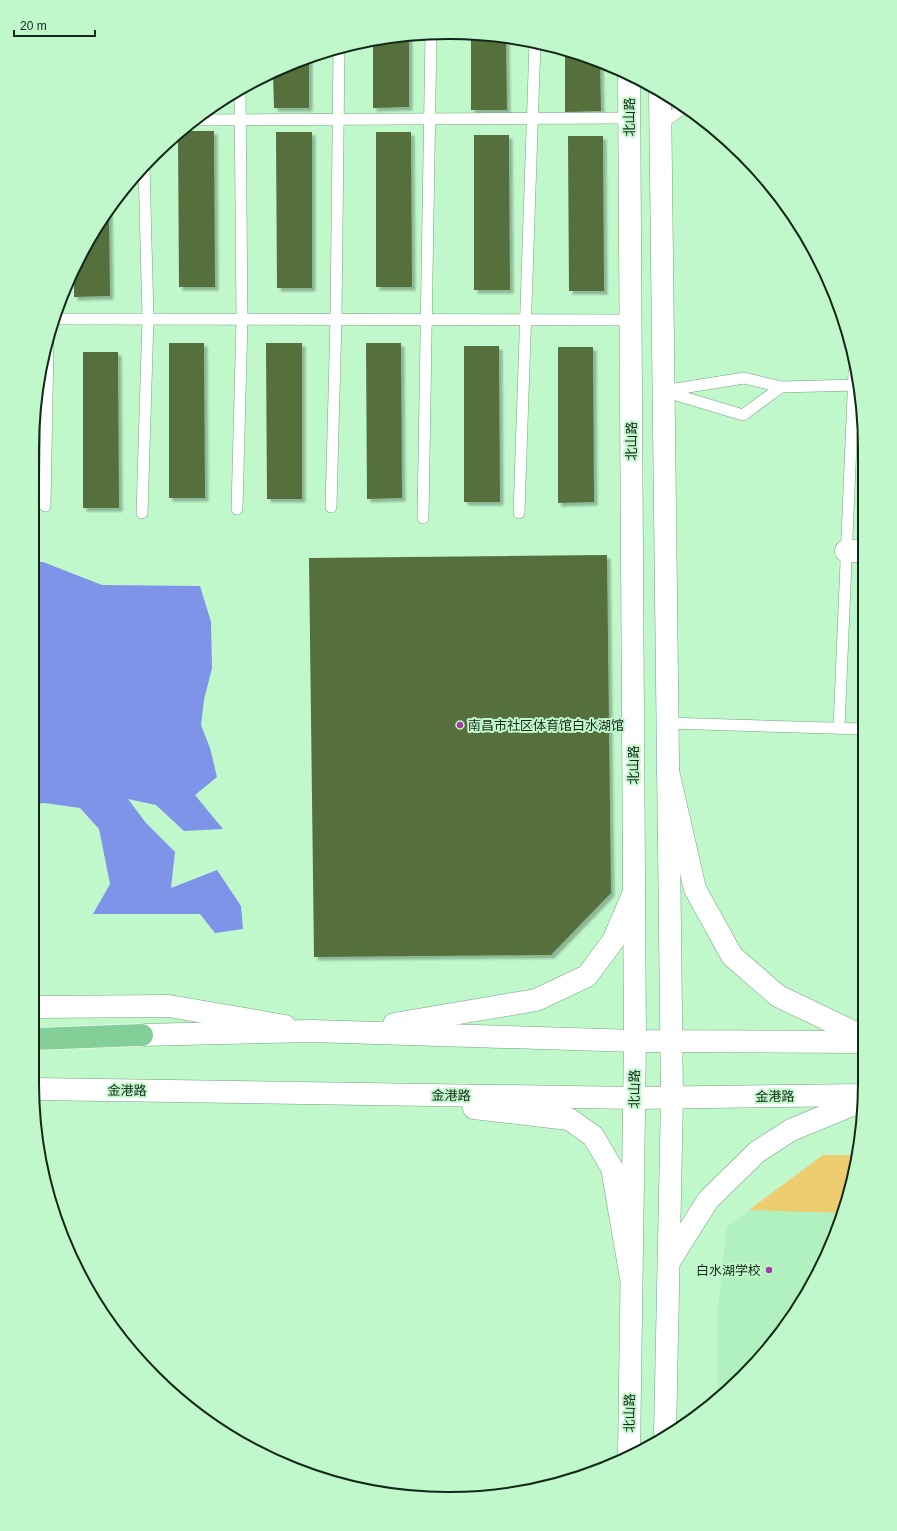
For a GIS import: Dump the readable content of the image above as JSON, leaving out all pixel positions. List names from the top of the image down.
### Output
{
  "streets": {
    "street": ["北山路", "金港路"]
  },
  "crossings": [
    ["北山路", "金港路"]
  ],
  "places": ["南昌市社区体育馆白水湖馆", "白水湖学校"],
  "scale_bar": "20 m"
}
